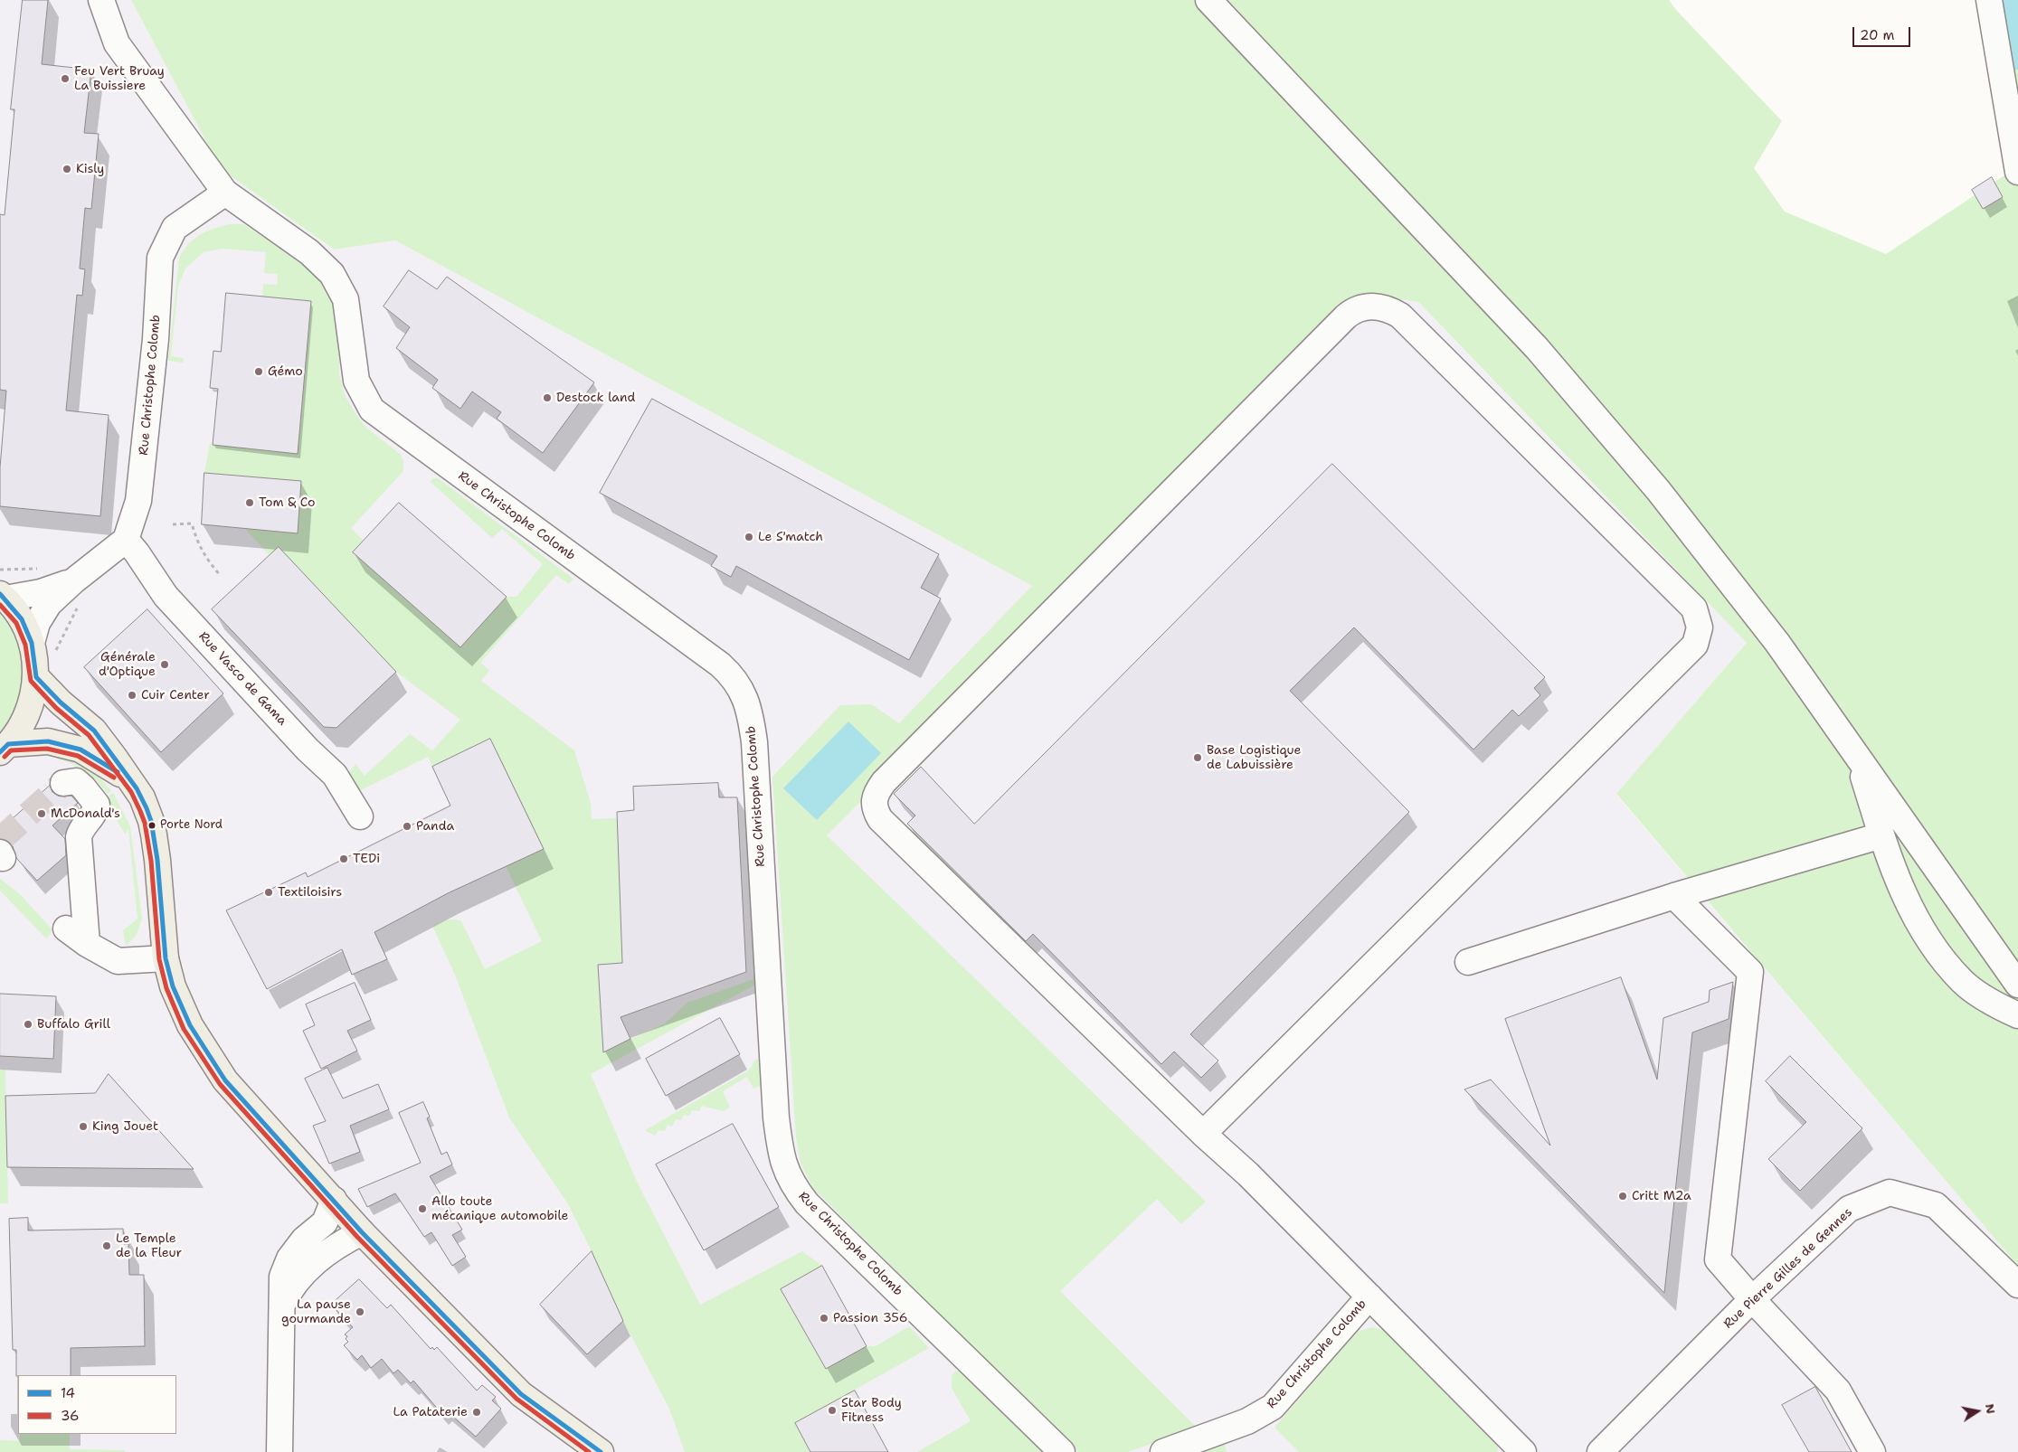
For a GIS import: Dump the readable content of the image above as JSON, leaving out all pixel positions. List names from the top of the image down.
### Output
{
  "streets": {
    "street": ["Rue Christophe Colomb", "Rue Vasco de Gama", "Rue Pierre Gilles de Gennes"]
  },
  "crossings": [
    ["Rue Christophe Colomb", "Rue Vasco de Gama"]
  ],
  "places": [
    "Feu Vert Bruay La Buissiere",
    "Kisly",
    "Gémo",
    "Destock land",
    "Tom & Co",
    "Le S'match",
    "Générale d'Optique",
    "Cuir Center",
    "Base Logistique de Labuissière",
    "McDonald's",
    "Porte Nord",
    "Panda",
    "TEDi",
    "Textiloisirs",
    "Buffalo Grill",
    "King Jouet",
    "Critt M2a",
    "Allo toute mécanique automobile",
    "Le Temple de la Fleur",
    "La pause gourmande",
    "Passion 356",
    "Star Body Fitness",
    "La Pataterie"
  ],
  "lines": ["transit line 14", "transit line 36"],
  "legend": ["14", "36"],
  "scale_bar": "20 m",
  "north": "right"
}
